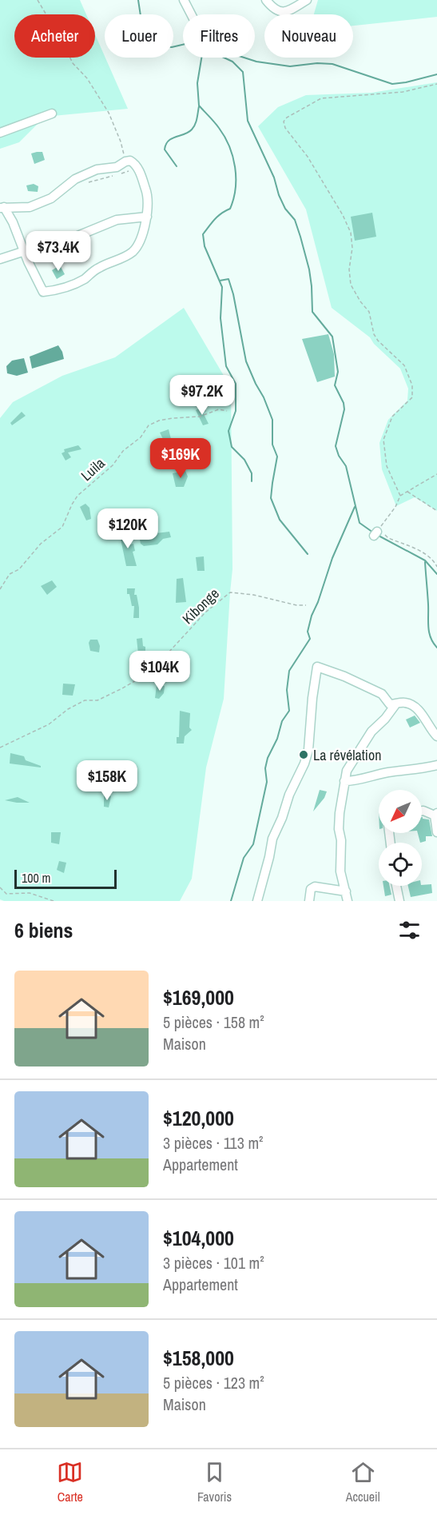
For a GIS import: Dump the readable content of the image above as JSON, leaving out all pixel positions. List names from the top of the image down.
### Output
{
  "streets": {
    "path": ["Luila", "Kibonge"]
  },
  "places": ["La révélation"],
  "scale_bar": "100 m",
  "north": "bottom left",
  "page": {
    "chip": [
      "Acheter",
      "Louer",
      "Filtres",
      "Nouveau"
    ],
    "price": [
      "$73.4K",
      "$97.2K",
      "$169K",
      "$120K",
      "$104K",
      "$158K"
    ],
    "scale": "100 m",
    "heading": "6 biens",
    "list": [
      {
        "name": "$169,000",
        "note": "5 pièces · 158 m² · Maison"
      },
      {
        "name": "$120,000",
        "note": "3 pièces · 113 m² · Appartement"
      },
      {
        "name": "$104,000",
        "note": "3 pièces · 101 m² · Appartement"
      },
      {
        "name": "$158,000",
        "note": "5 pièces · 123 m² · Maison"
      }
    ],
    "tabs": ["Carte", "Favoris", "Accueil"]
  }
}
